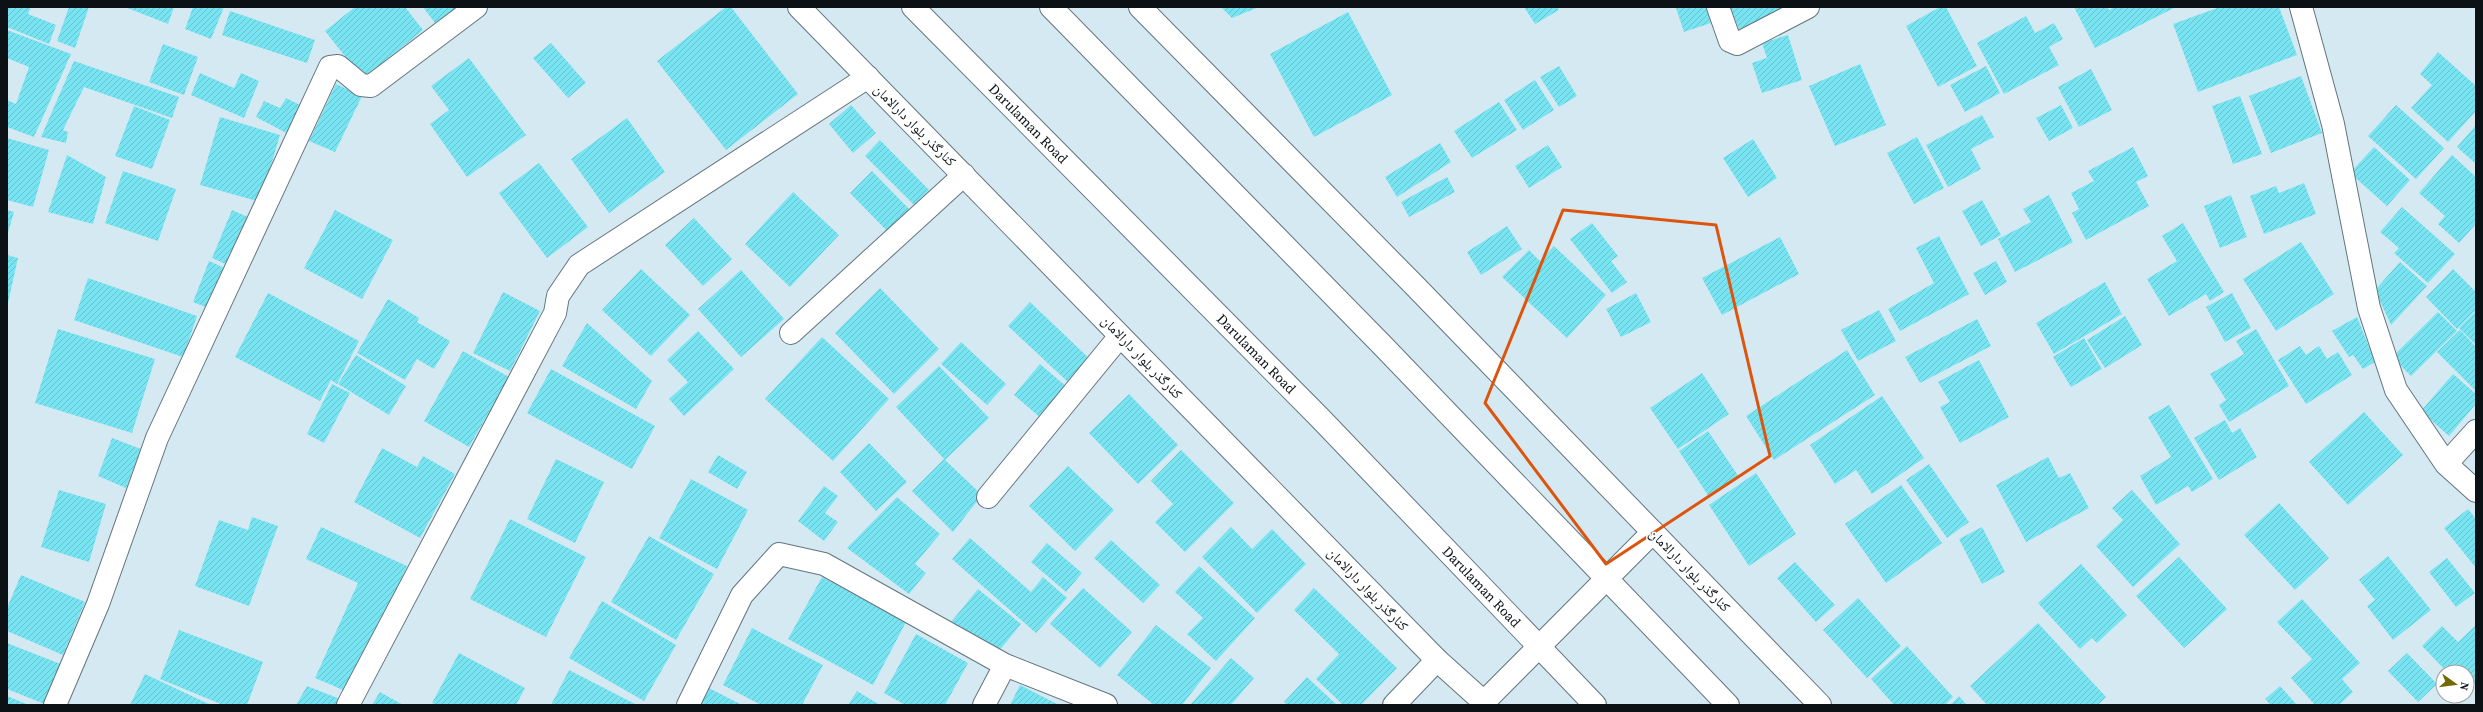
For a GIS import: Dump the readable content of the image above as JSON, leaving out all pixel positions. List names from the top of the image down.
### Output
{
  "streets": {
    "street": ["Darulaman Road", "کنارگذر بلوار دارالامان"]
  },
  "north": "right"
}
